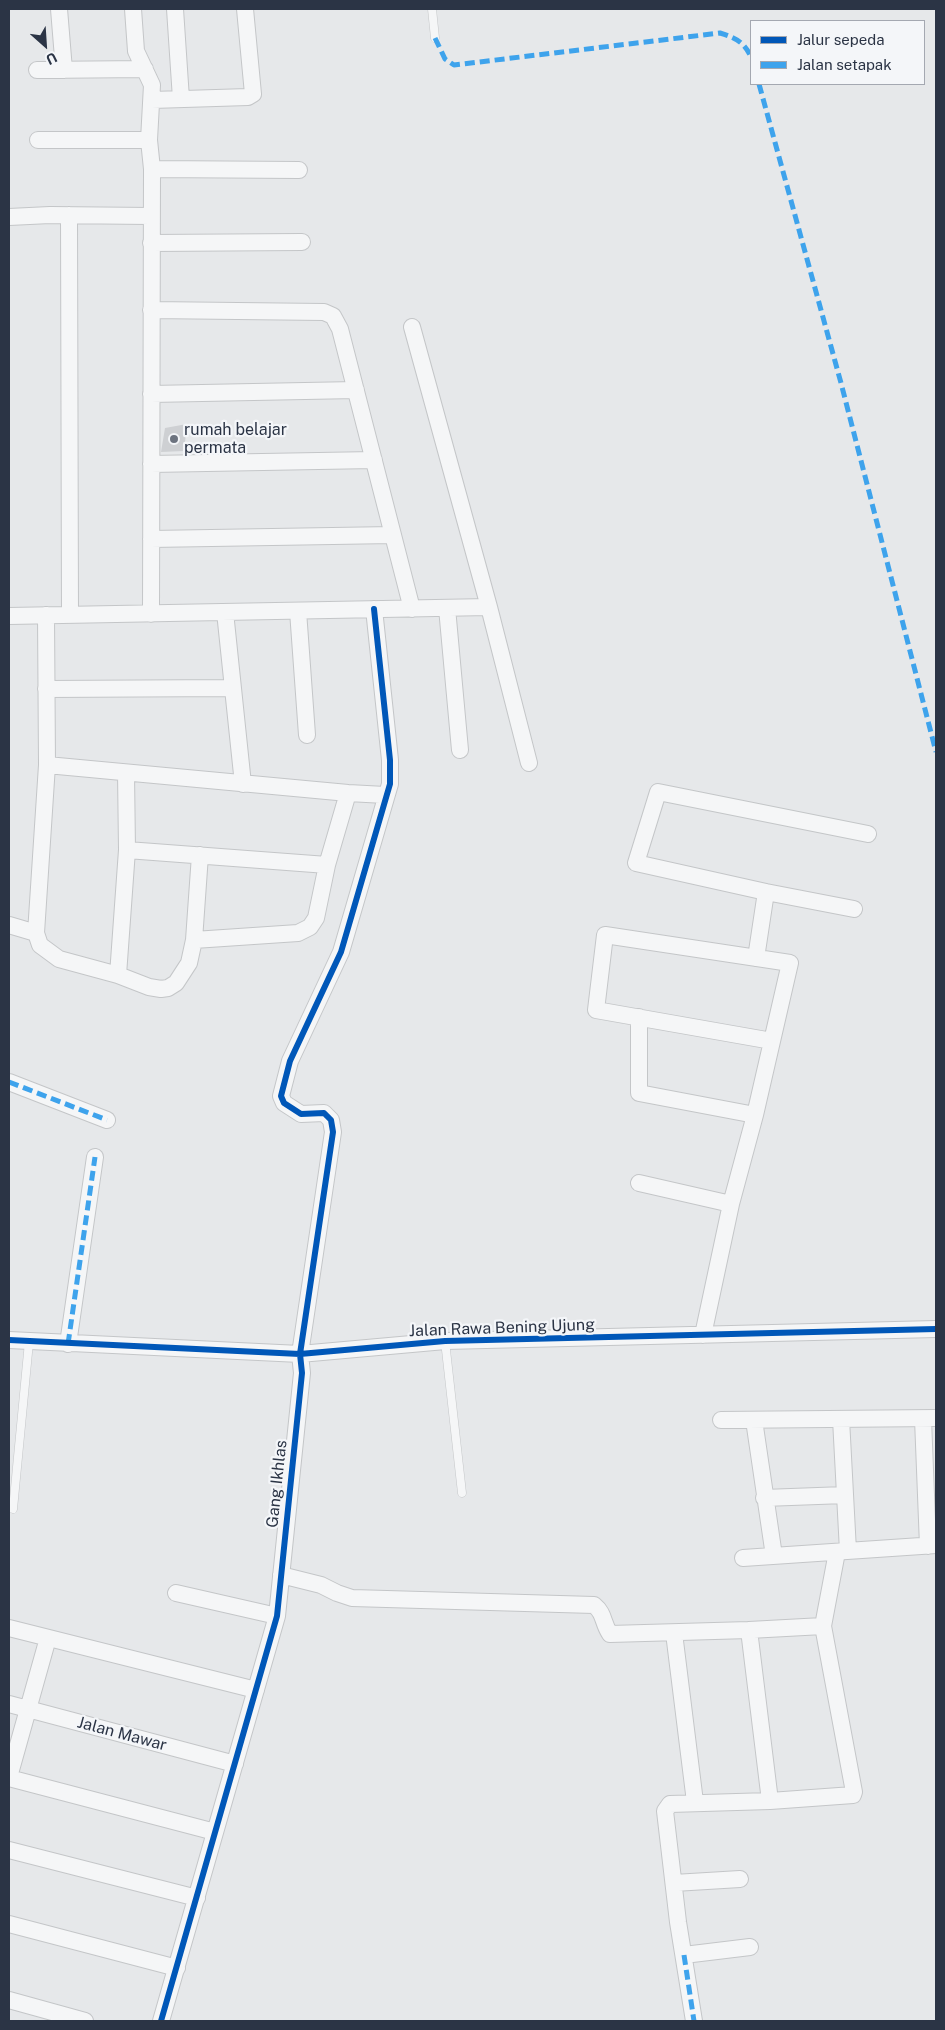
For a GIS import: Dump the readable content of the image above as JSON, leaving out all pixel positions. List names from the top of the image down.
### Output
{
  "streets": {
    "street": ["Jalan Rawa Bening Ujung", "Gang Ikhlas", "Jalan Mawar"]
  },
  "crossings": [
    ["Jalan Rawa Bening Ujung", "Gang Ikhlas"],
    ["Gang Ikhlas", "Jalan Mawar"]
  ],
  "places": ["rumah belajar permata"],
  "legend": ["Jalur sepeda", "Jalan setapak"],
  "north": "bottom right"
}
